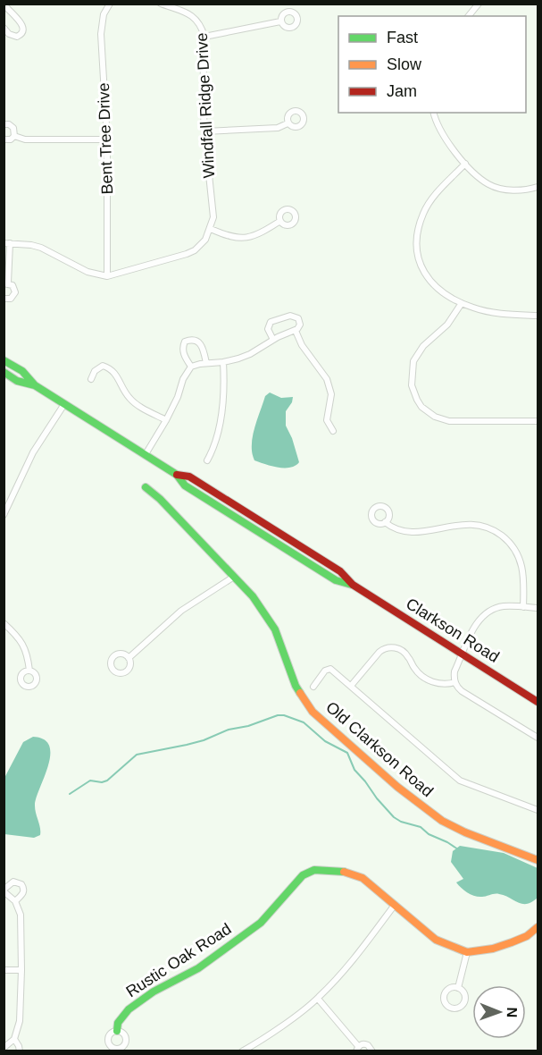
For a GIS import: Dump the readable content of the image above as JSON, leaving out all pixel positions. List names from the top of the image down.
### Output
{
  "streets": {
    "street": [
      "Windfall Ridge Drive",
      "Bent Tree Drive",
      "Clarkson Road",
      "Old Clarkson Road",
      "Rustic Oak Road"
    ]
  },
  "legend": ["Fast", "Slow", "Jam"],
  "north": "right"
}
